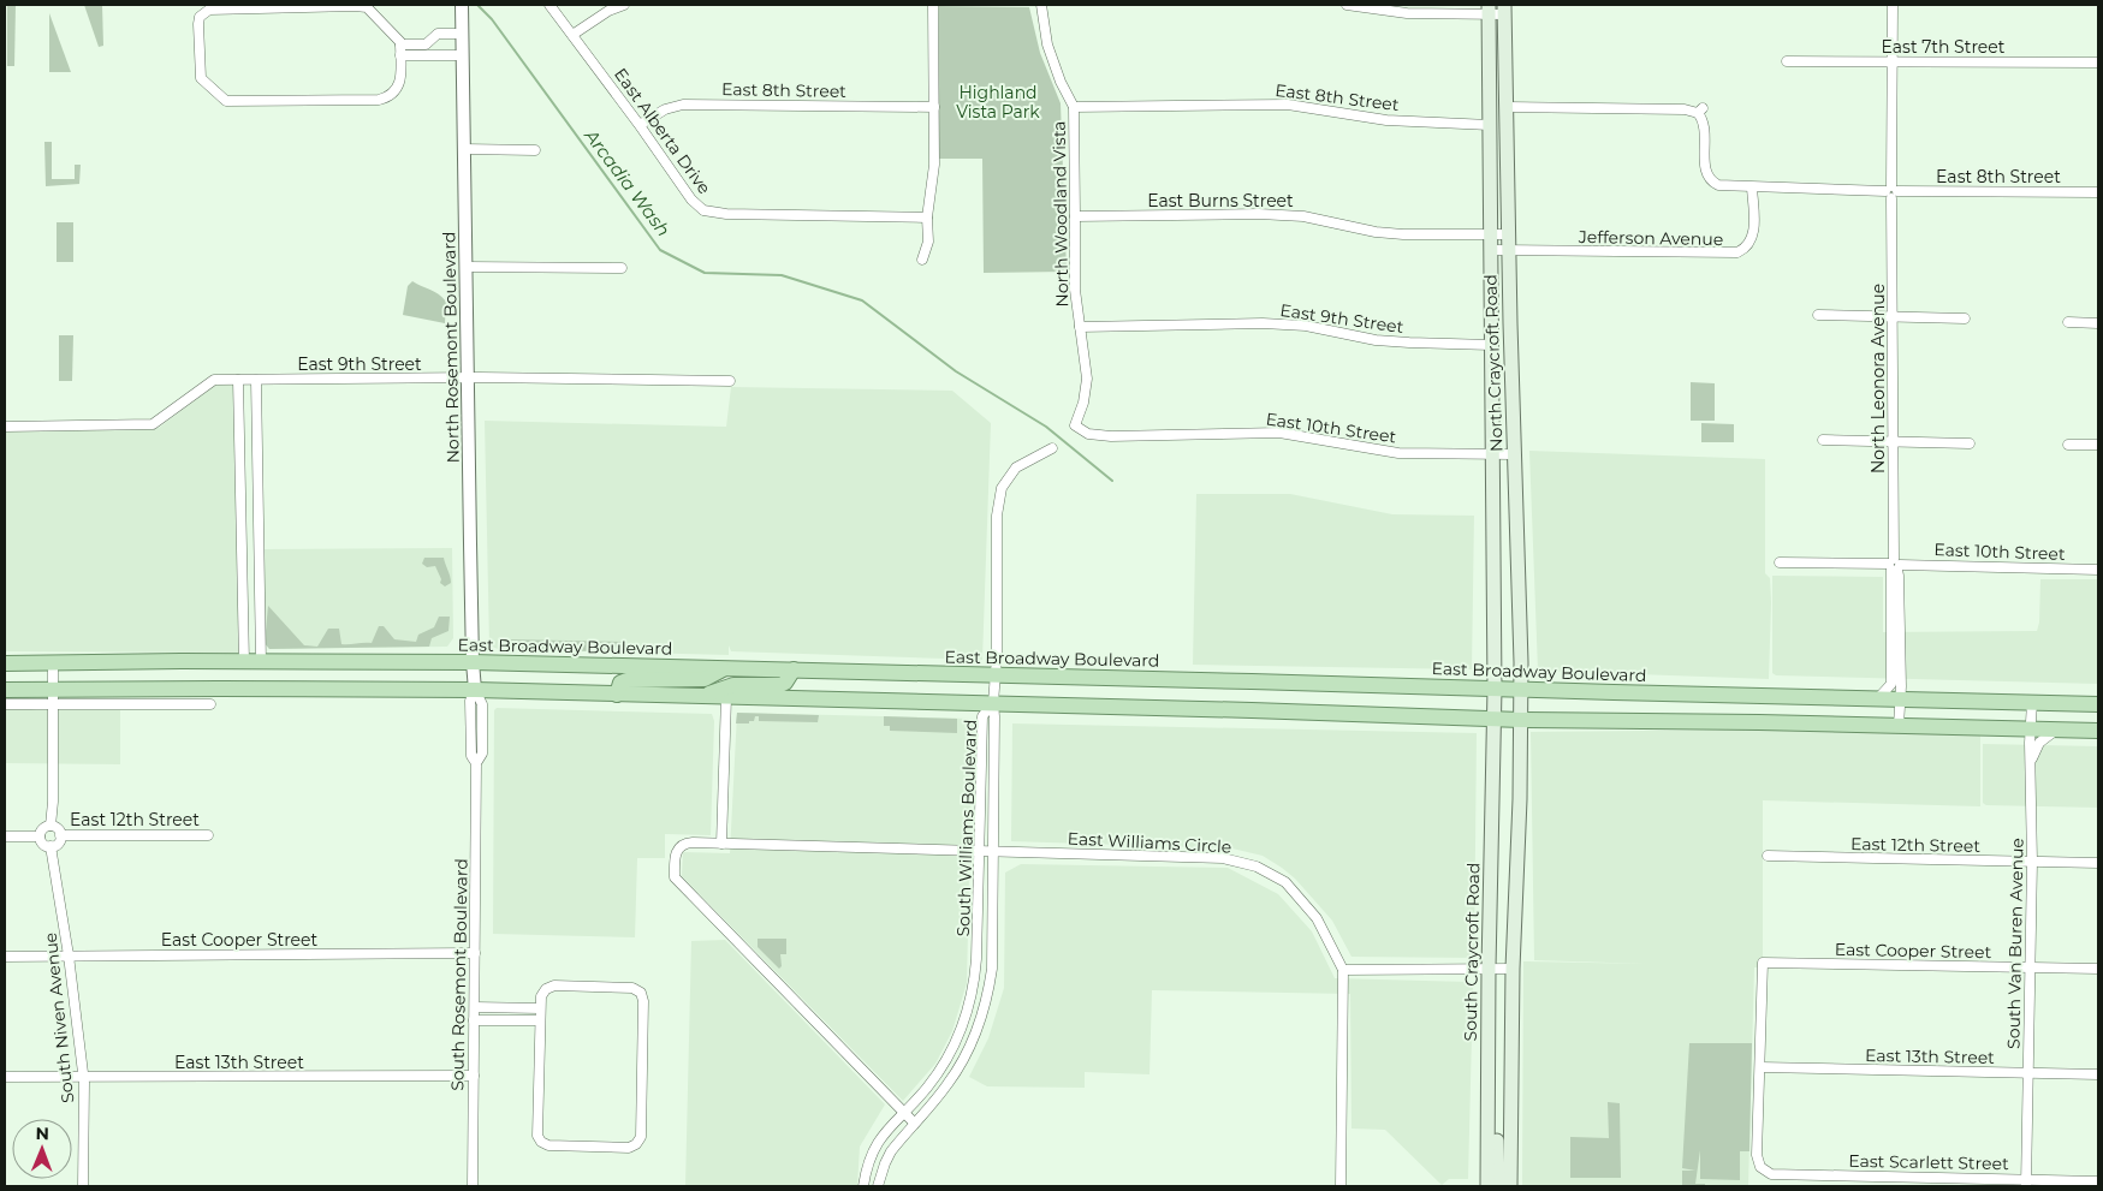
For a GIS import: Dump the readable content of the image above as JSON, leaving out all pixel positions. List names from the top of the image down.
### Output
{
  "streets": {
    "main road": ["North Craycroft Road", "East Broadway Boulevard", "South Craycroft Road"],
    "street": [
      "East 7th Street",
      "East 8th Street",
      "East Alberta Drive",
      "East Burns Street",
      "North Woodland Vista",
      "Jefferson Avenue",
      "East 9th Street",
      "North Rosemont Boulevard",
      "North Leonora Avenue",
      "East 10th Street",
      "East 12th Street",
      "South Williams Boulevard",
      "East Williams Circle",
      "East Cooper Street",
      "South Van Buren Avenue",
      "South Rosemont Boulevard",
      "South Niven Avenue",
      "East 13th Street",
      "East Scarlett Street"
    ]
  },
  "crossings": [
    ["East 7th Street", "North Leonora Avenue"],
    ["East 8th Street", "East Alberta Drive"],
    ["East 8th Street", "North Woodland Vista"],
    ["East 8th Street", "Jefferson Avenue"],
    ["East 8th Street", "North Craycroft Road"],
    ["East 8th Street", "North Leonora Avenue"],
    ["East Burns Street", "North Woodland Vista"],
    ["East Burns Street", "North Craycroft Road"],
    ["North Woodland Vista", "East 9th Street"],
    ["North Woodland Vista", "East 10th Street"],
    ["Jefferson Avenue", "North Craycroft Road"],
    ["East 9th Street", "North Rosemont Boulevard"],
    ["East 9th Street", "North Craycroft Road"],
    ["North Rosemont Boulevard", "East Broadway Boulevard"],
    ["North Rosemont Boulevard", "South Rosemont Boulevard"],
    ["North Craycroft Road", "East 10th Street"],
    ["North Craycroft Road", "East Broadway Boulevard"],
    ["North Craycroft Road", "South Craycroft Road"],
    ["North Leonora Avenue", "East 10th Street"],
    ["North Leonora Avenue", "East Broadway Boulevard"],
    ["East Broadway Boulevard", "South Van Buren Avenue"],
    ["East 12th Street", "South Van Buren Avenue"],
    ["East 12th Street", "South Niven Avenue"],
    ["South Williams Boulevard", "East Williams Circle"],
    ["East Cooper Street", "South Van Buren Avenue"],
    ["East Cooper Street", "South Rosemont Boulevard"],
    ["East Cooper Street", "South Niven Avenue"],
    ["East Cooper Street", "East 13th Street"],
    ["East Cooper Street", "East Scarlett Street"],
    ["South Van Buren Avenue", "East 13th Street"],
    ["South Van Buren Avenue", "East Scarlett Street"],
    ["South Rosemont Boulevard", "East 13th Street"],
    ["South Niven Avenue", "East 13th Street"],
    ["East 13th Street", "East Scarlett Street"]
  ],
  "water": ["Arcadia Wash"],
  "parks": ["Highland Vista Park"],
  "north": "top"
}
